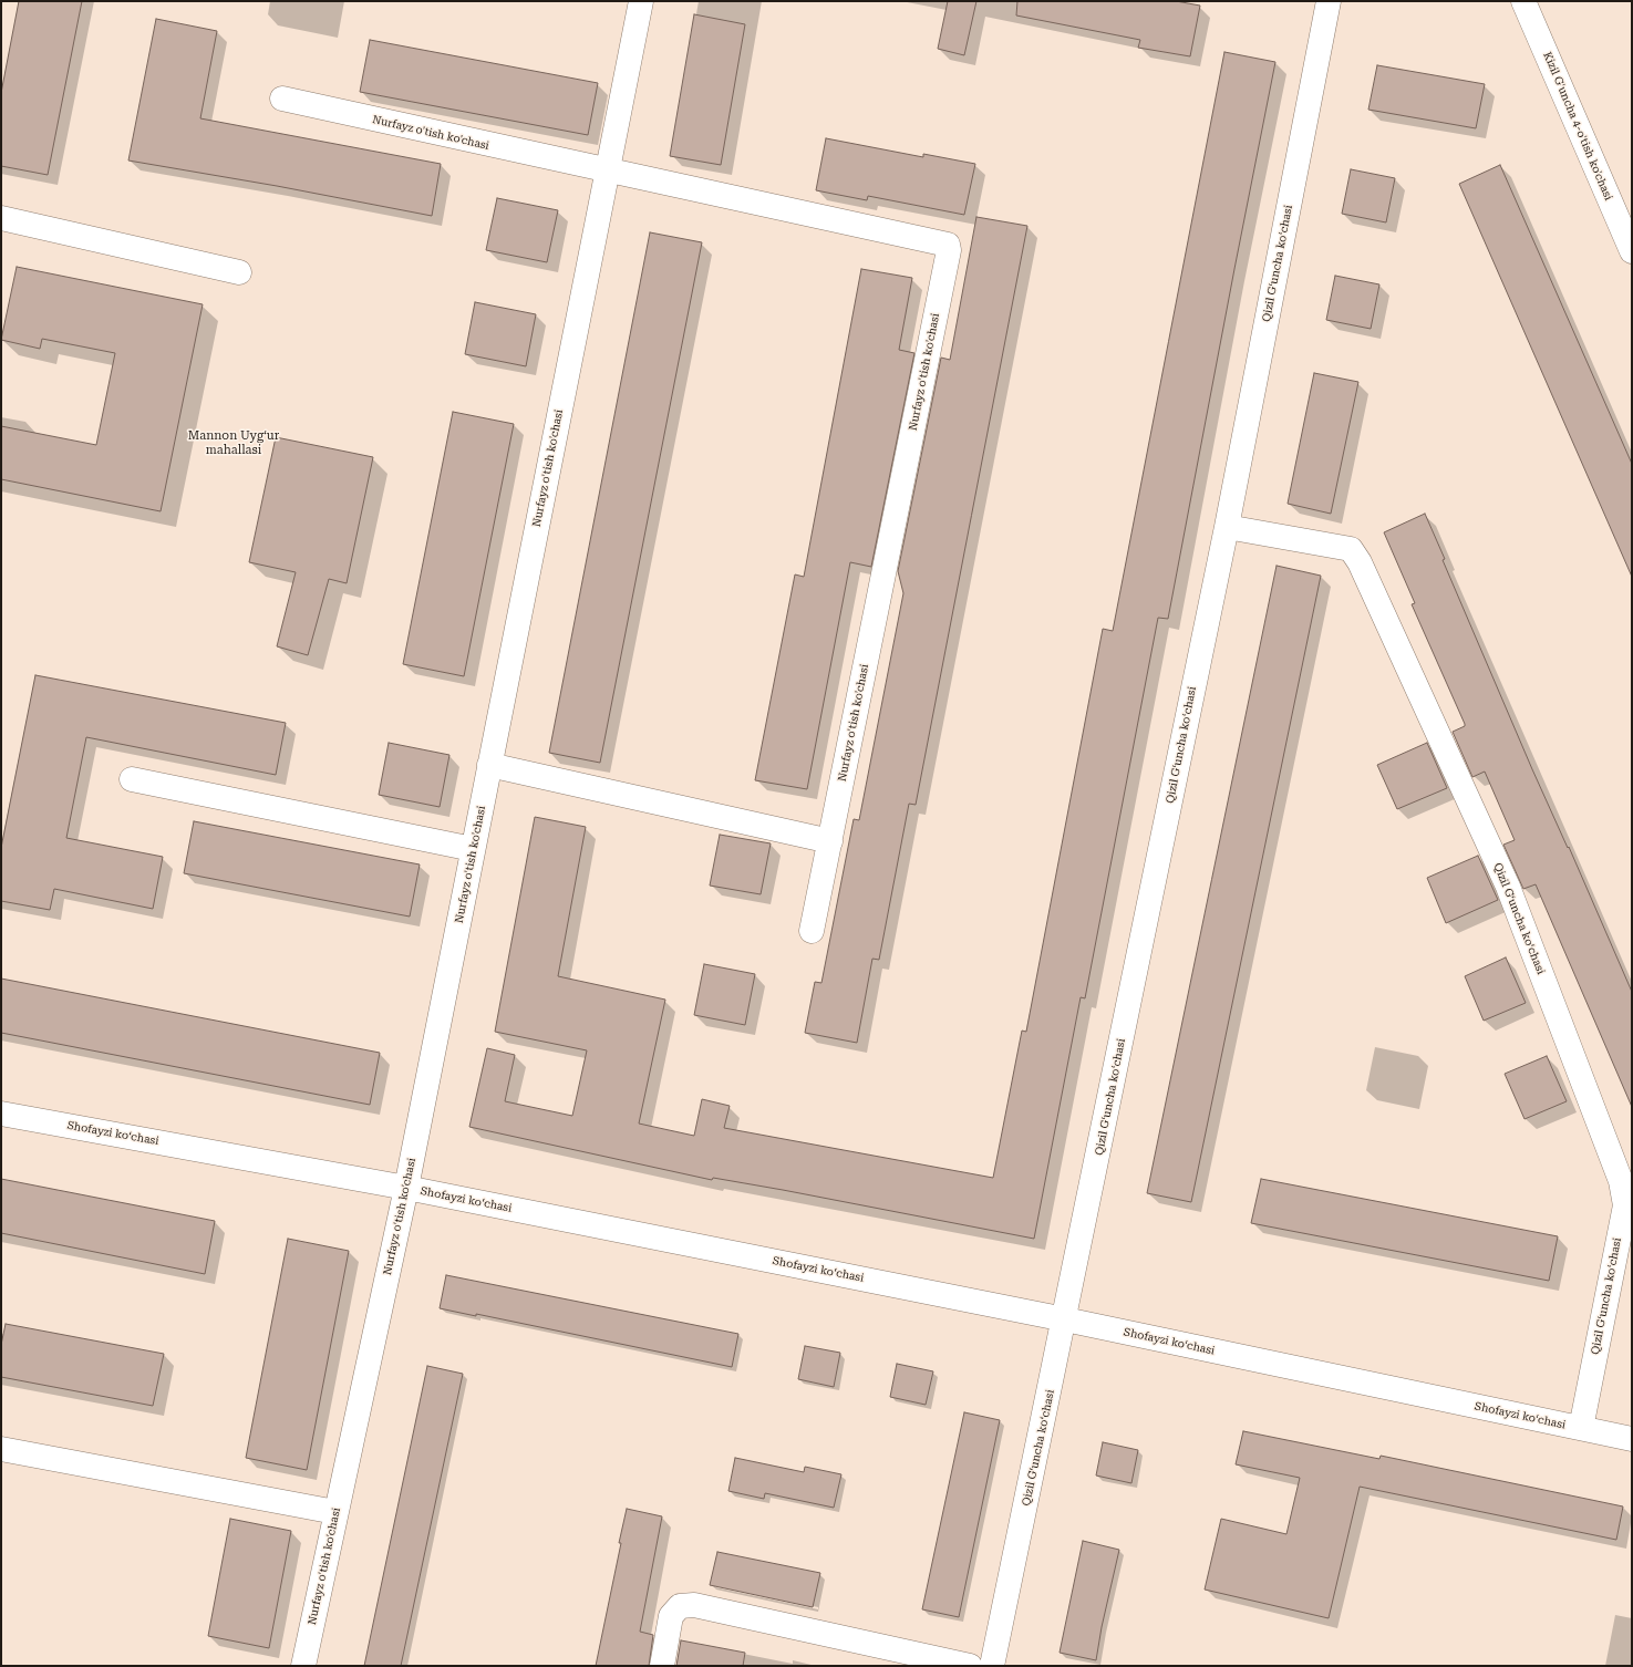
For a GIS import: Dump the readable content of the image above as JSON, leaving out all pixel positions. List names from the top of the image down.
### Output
{
  "streets": {
    "street": [
      "Kizil G'uncha 4-o'tish ko'chasi",
      "Nurfayz o'tish ko'chasi",
      "Qizil Gʻuncha koʻchasi",
      "Shofayzi koʻchasi"
    ]
  },
  "crossings": [
    ["Nurfayz o'tish ko'chasi", "Shofayzi koʻchasi"],
    ["Qizil Gʻuncha koʻchasi", "Shofayzi koʻchasi"]
  ],
  "districts": ["Mannon Uygʻur mahallasi"]
}
